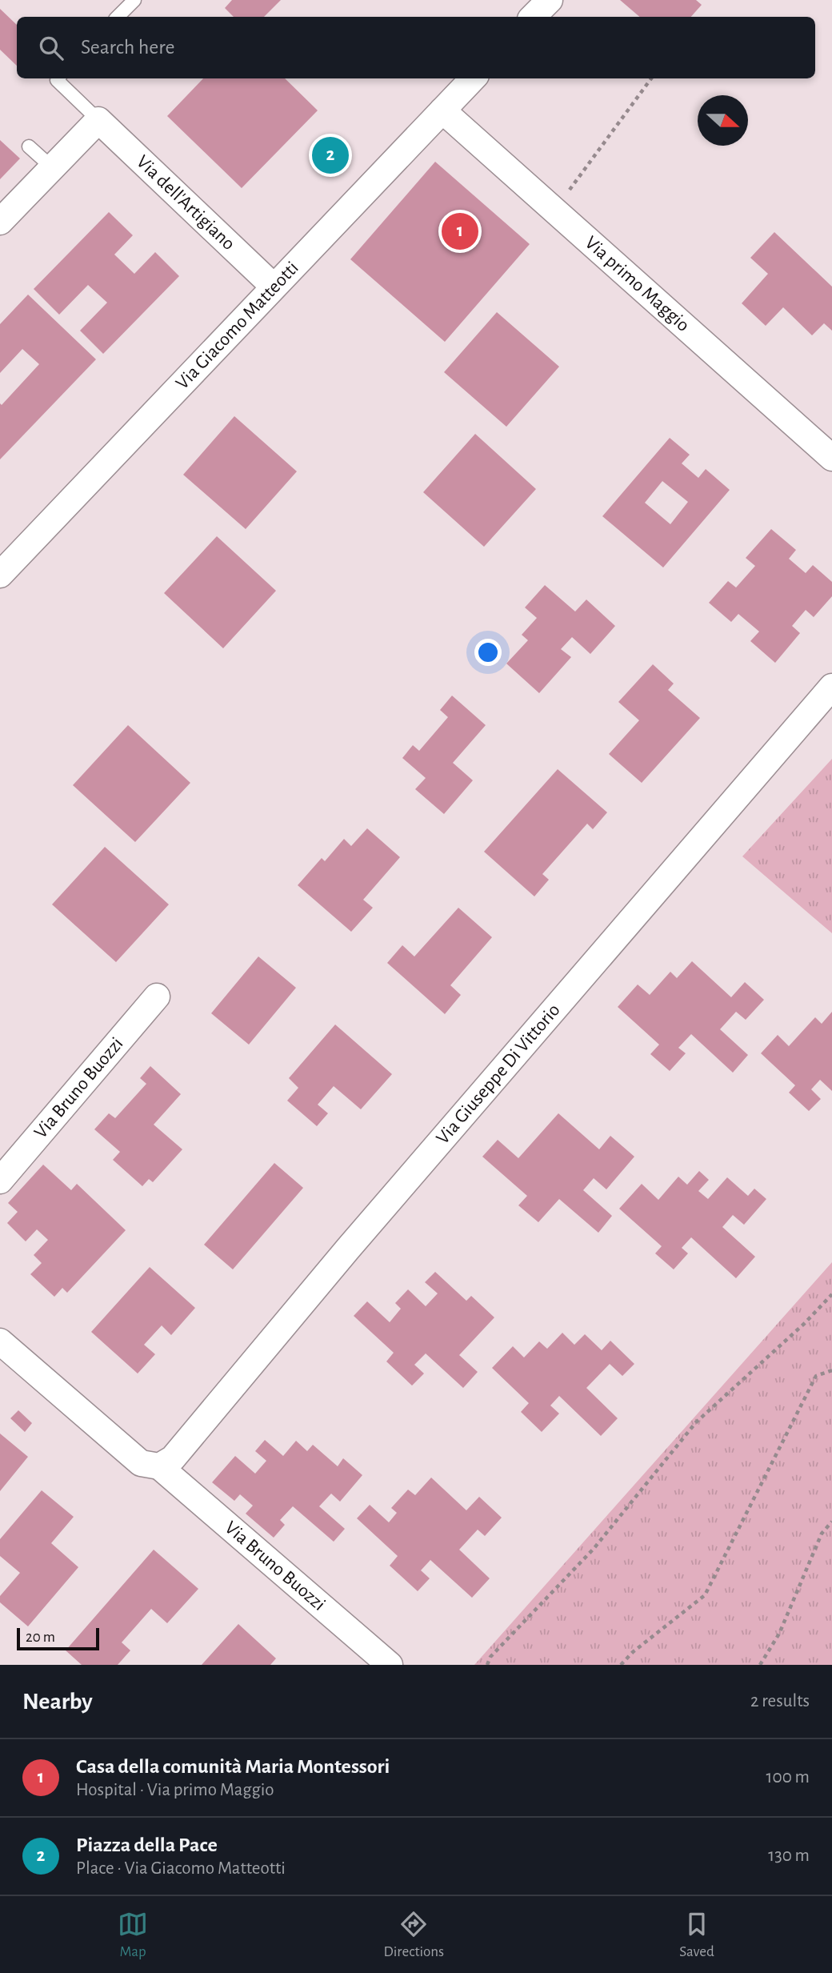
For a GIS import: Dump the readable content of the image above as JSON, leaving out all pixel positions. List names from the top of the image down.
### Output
{
  "streets": {
    "street": [
      "Via dell'Artigiano",
      "Via primo Maggio",
      "Via Giacomo Matteotti",
      "Via Giuseppe Di Vittorio",
      "Via Bruno Buozzi"
    ]
  },
  "crossings": [
    ["Via dell'Artigiano", "Via Giacomo Matteotti"],
    ["Via primo Maggio", "Via Giacomo Matteotti"],
    ["Via Giuseppe Di Vittorio", "Via Bruno Buozzi"]
  ],
  "scale_bar": "20 m",
  "north": "right",
  "page": {
    "search": "Search here",
    "pins": ["2", "1"],
    "scale": "20 m",
    "heading": ["Nearby", "2 results"],
    "list": [
      {
        "mark": "1",
        "name": "Casa della comunità Maria Montessori",
        "note": "Hospital · Via primo Maggio",
        "value": "100 m"
      },
      {
        "mark": "2",
        "name": "Piazza della Pace",
        "note": "Place · Via Giacomo Matteotti",
        "value": "130 m"
      }
    ],
    "nav": ["Map", "Directions", "Saved"]
  }
}
